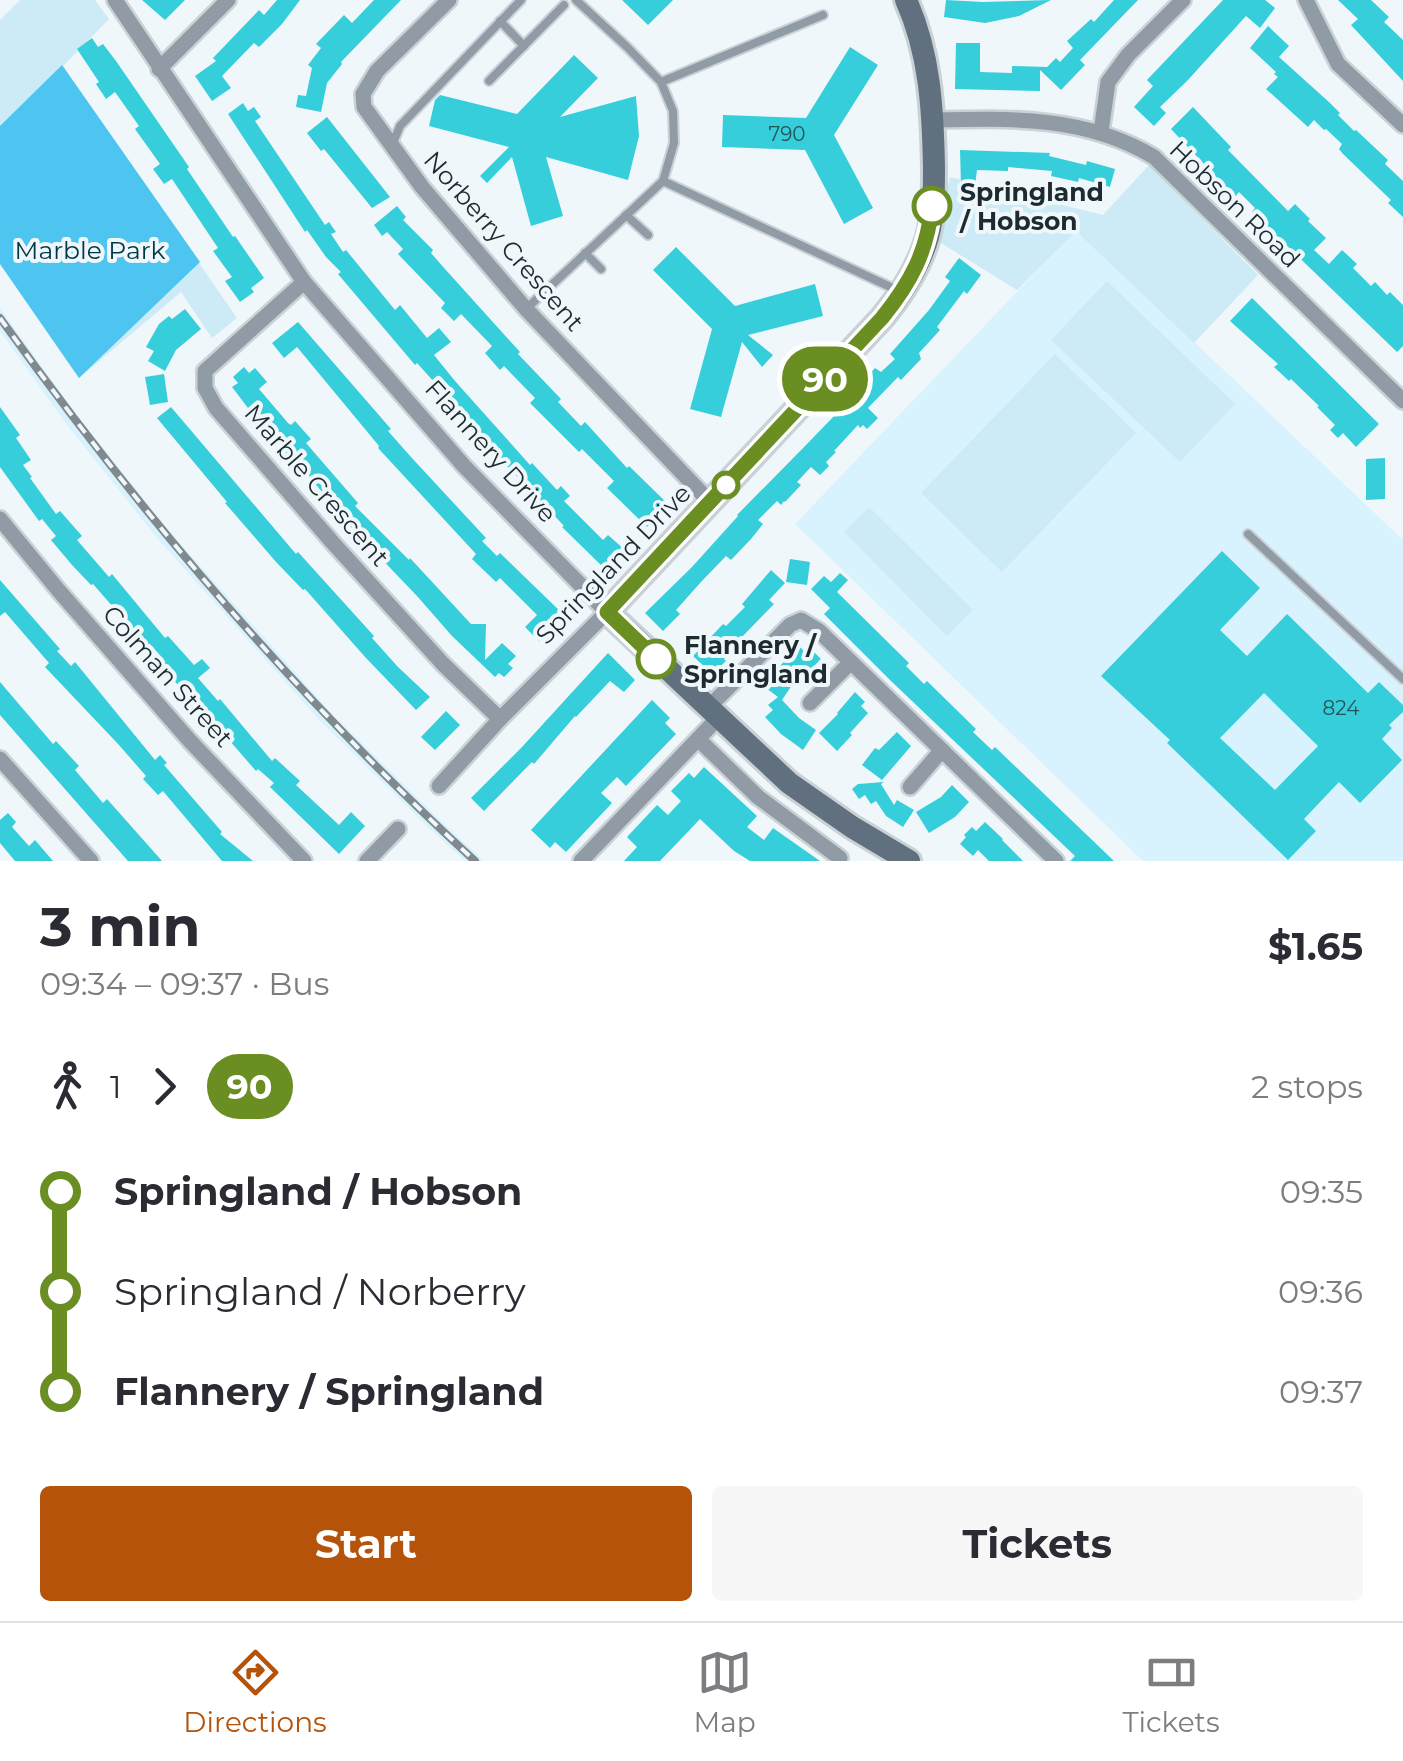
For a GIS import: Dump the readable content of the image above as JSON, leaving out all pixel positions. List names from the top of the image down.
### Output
{
  "streets": {
    "street": [
      "Hobson Road",
      "Norberry Crescent",
      "Flannery Drive",
      "Marble Crescent",
      "Springland Drive",
      "Colman Street"
    ]
  },
  "crossings": [
    ["Hobson Road", "Springland Drive"],
    ["Norberry Crescent", "Springland Drive"],
    ["Flannery Drive", "Marble Crescent"],
    ["Flannery Drive", "Springland Drive"],
    ["Marble Crescent", "Springland Drive"]
  ],
  "parks": ["Marble Park"],
  "places": ["Springland / Hobson", "Flannery / Springland"],
  "lines": ["bus line 90"],
  "house_numbers": ["790", "824"],
  "page": {
    "on_map": "90",
    "heading": ["3 min", "09:34 – 09:37 · Bus", "$1.65"],
    "legs": ["1", "90", "2 stops"],
    "list": [
      {
        "name": "Springland / Hobson",
        "value": "09:35"
      },
      {
        "name": "Springland / Norberry",
        "value": "09:36"
      },
      {
        "name": "Flannery / Springland",
        "value": "09:37"
      }
    ],
    "buttons": ["Start", "Tickets"],
    "tabs": ["Directions", "Map", "Tickets"]
  }
}
